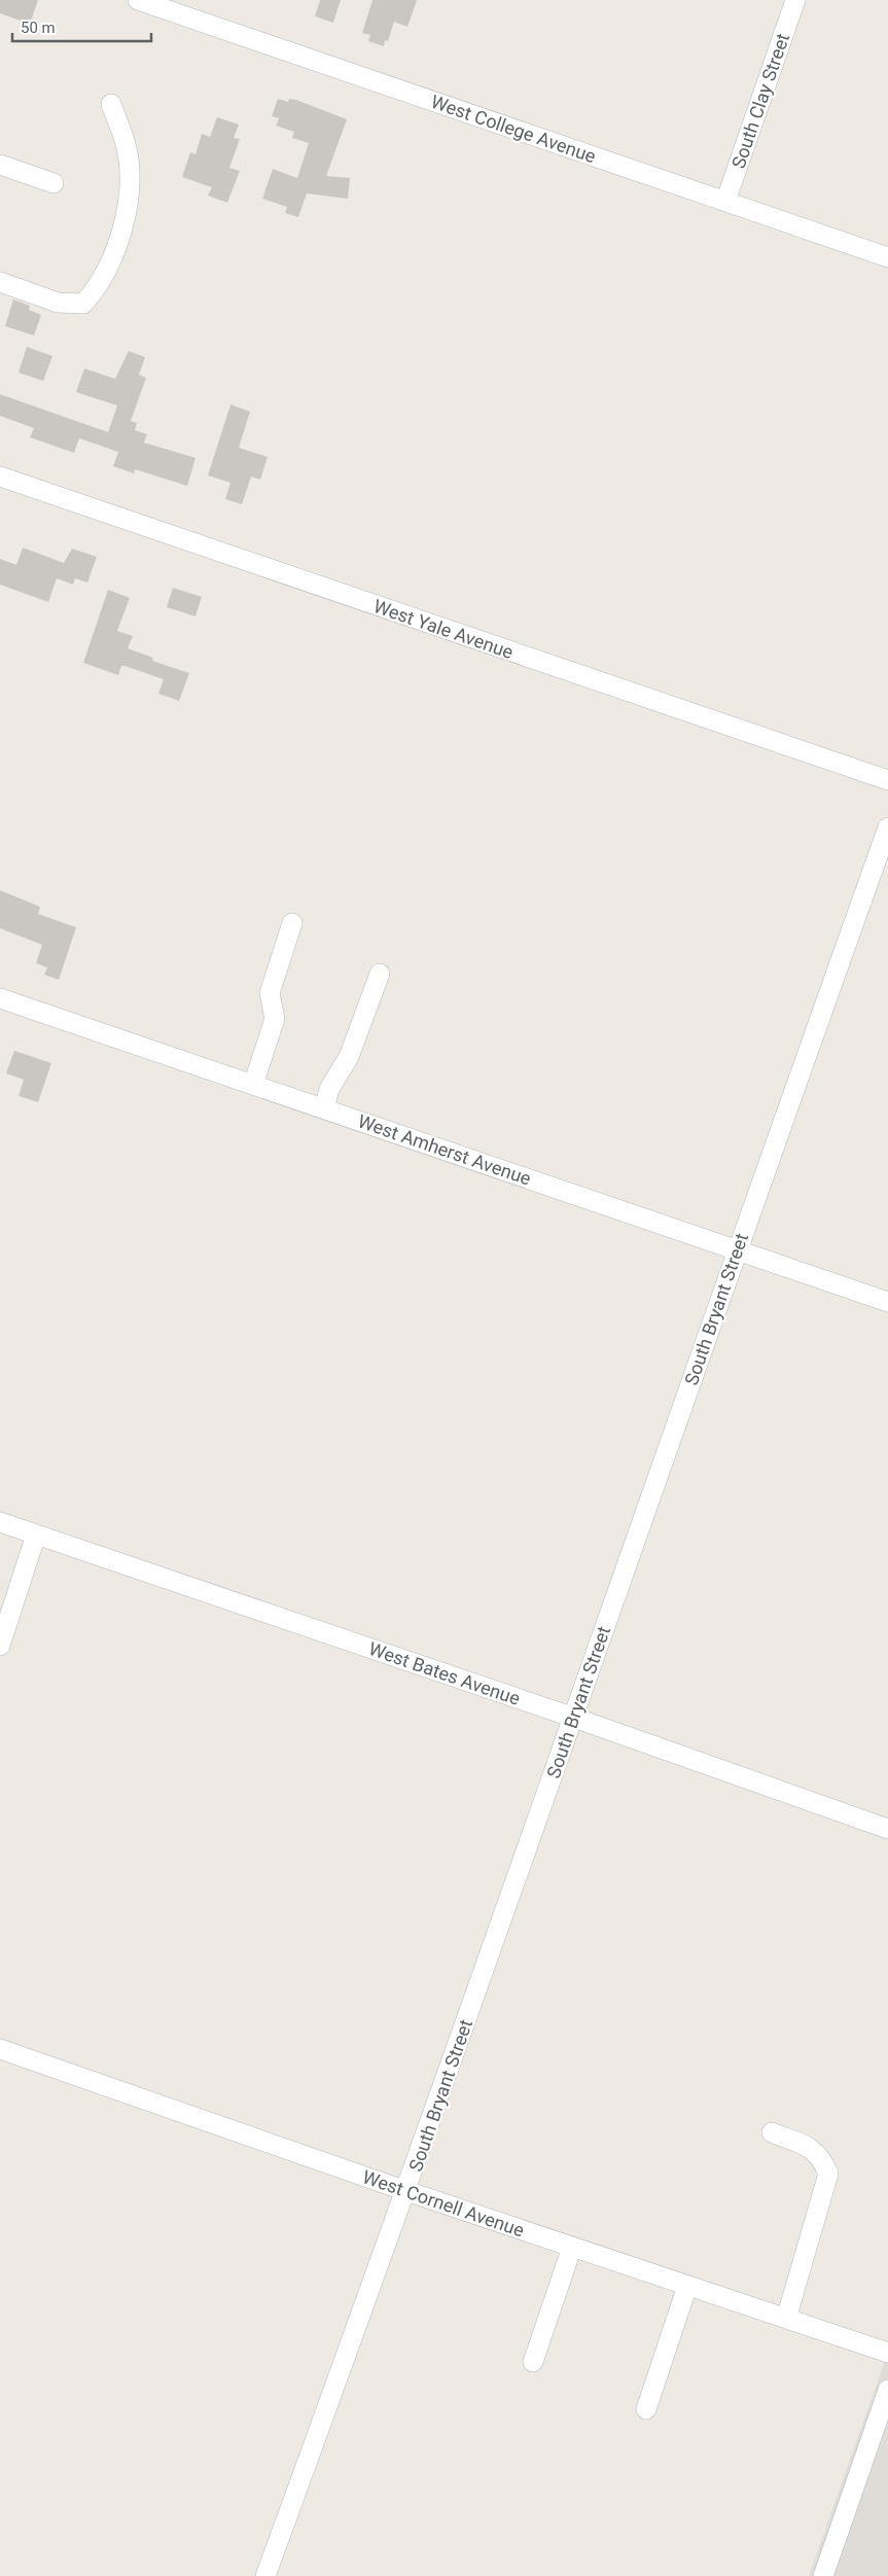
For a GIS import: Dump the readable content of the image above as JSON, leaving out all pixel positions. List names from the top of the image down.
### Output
{
  "streets": {
    "street": [
      "South Clay Street",
      "West College Avenue",
      "West Yale Avenue",
      "West Amherst Avenue",
      "South Bryant Street",
      "West Bates Avenue",
      "West Cornell Avenue"
    ]
  },
  "crossings": [
    ["South Clay Street", "West College Avenue"],
    ["West Amherst Avenue", "South Bryant Street"],
    ["South Bryant Street", "West Bates Avenue"],
    ["South Bryant Street", "West Cornell Avenue"]
  ],
  "scale_bar": "50 m"
}
